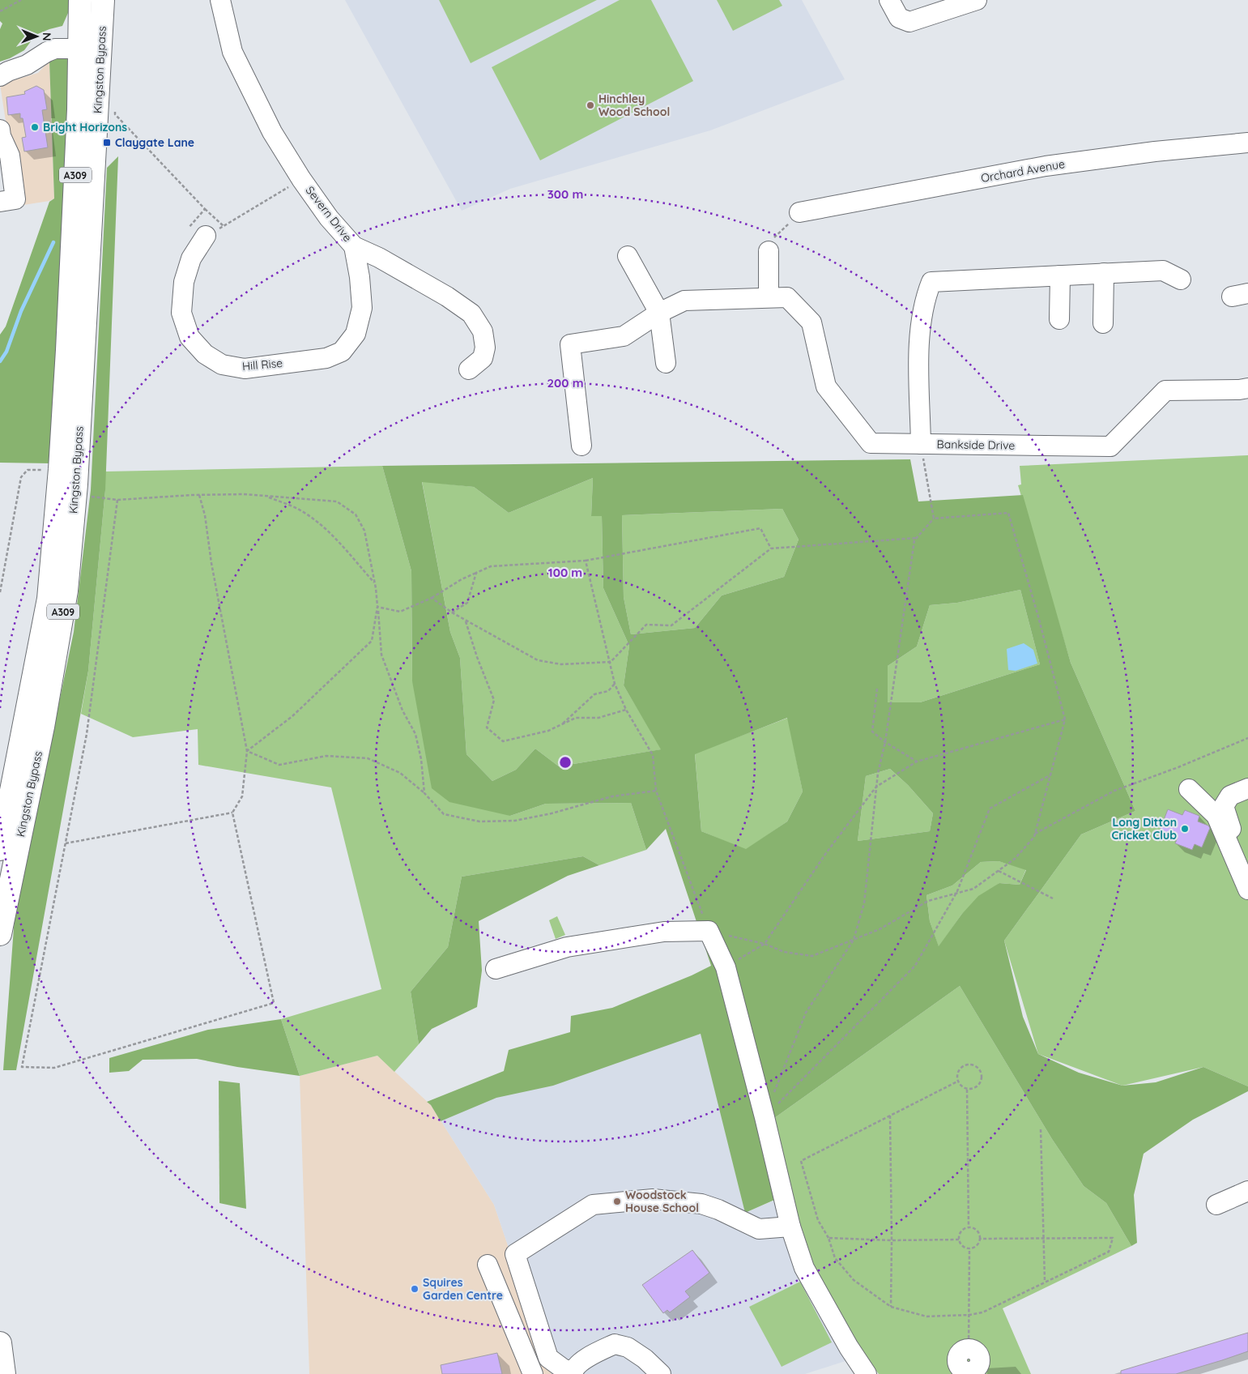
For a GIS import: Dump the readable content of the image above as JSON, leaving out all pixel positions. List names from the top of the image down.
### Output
{
  "streets": {
    "highway": ["Kingston Bypass", "A309"],
    "street": [
      "Orchard Avenue",
      "Severn Drive",
      "Hill Rise",
      "Bankside Drive"
    ]
  },
  "crossings": [
    ["Severn Drive", "Hill Rise"]
  ],
  "places": {
    "other": [
      "Hinchley Wood School",
      "Bright Horizons",
      "Long Ditton Cricket Club",
      "Woodstock House School",
      "Squires Garden Centre"
    ],
    "transit": ["Claygate Lane"]
  },
  "north": "right",
  "rings": ["300 m", "200 m", "100 m"]
}
